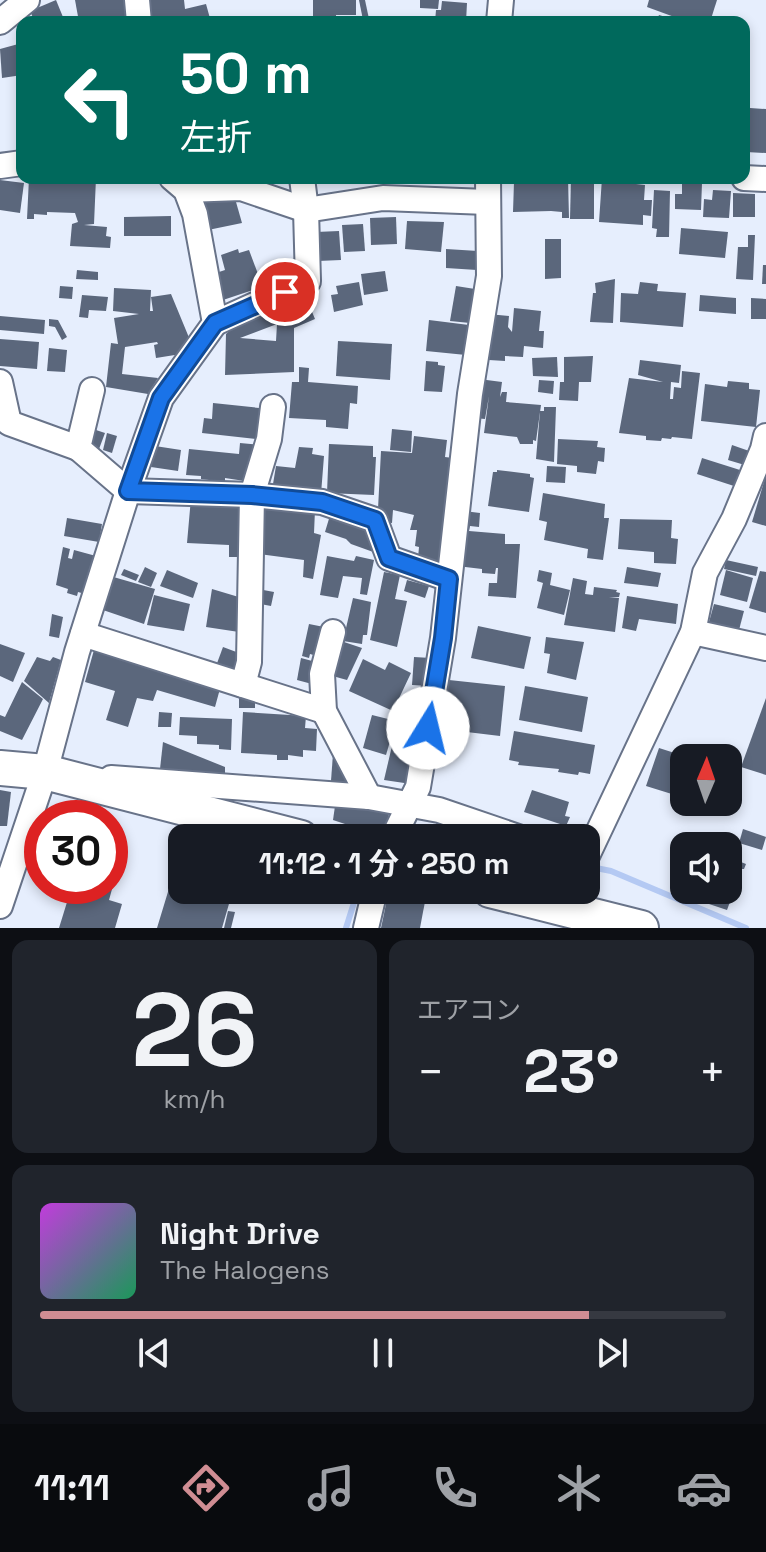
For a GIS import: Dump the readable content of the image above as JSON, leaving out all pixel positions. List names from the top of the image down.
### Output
{
  "north": "top",
  "page": {
    "turn": ["50 m", "左折"],
    "limit": "30",
    "trip": "11:12 · 1 分 · 250 m",
    "tile": [
      ["26", "km/h"],
      "エアコン"
    ],
    "heat": ["−", "23°", "+"],
    "song": ["Night Drive", "The Halogens"],
    "tabs": "11:11"
  }
}
